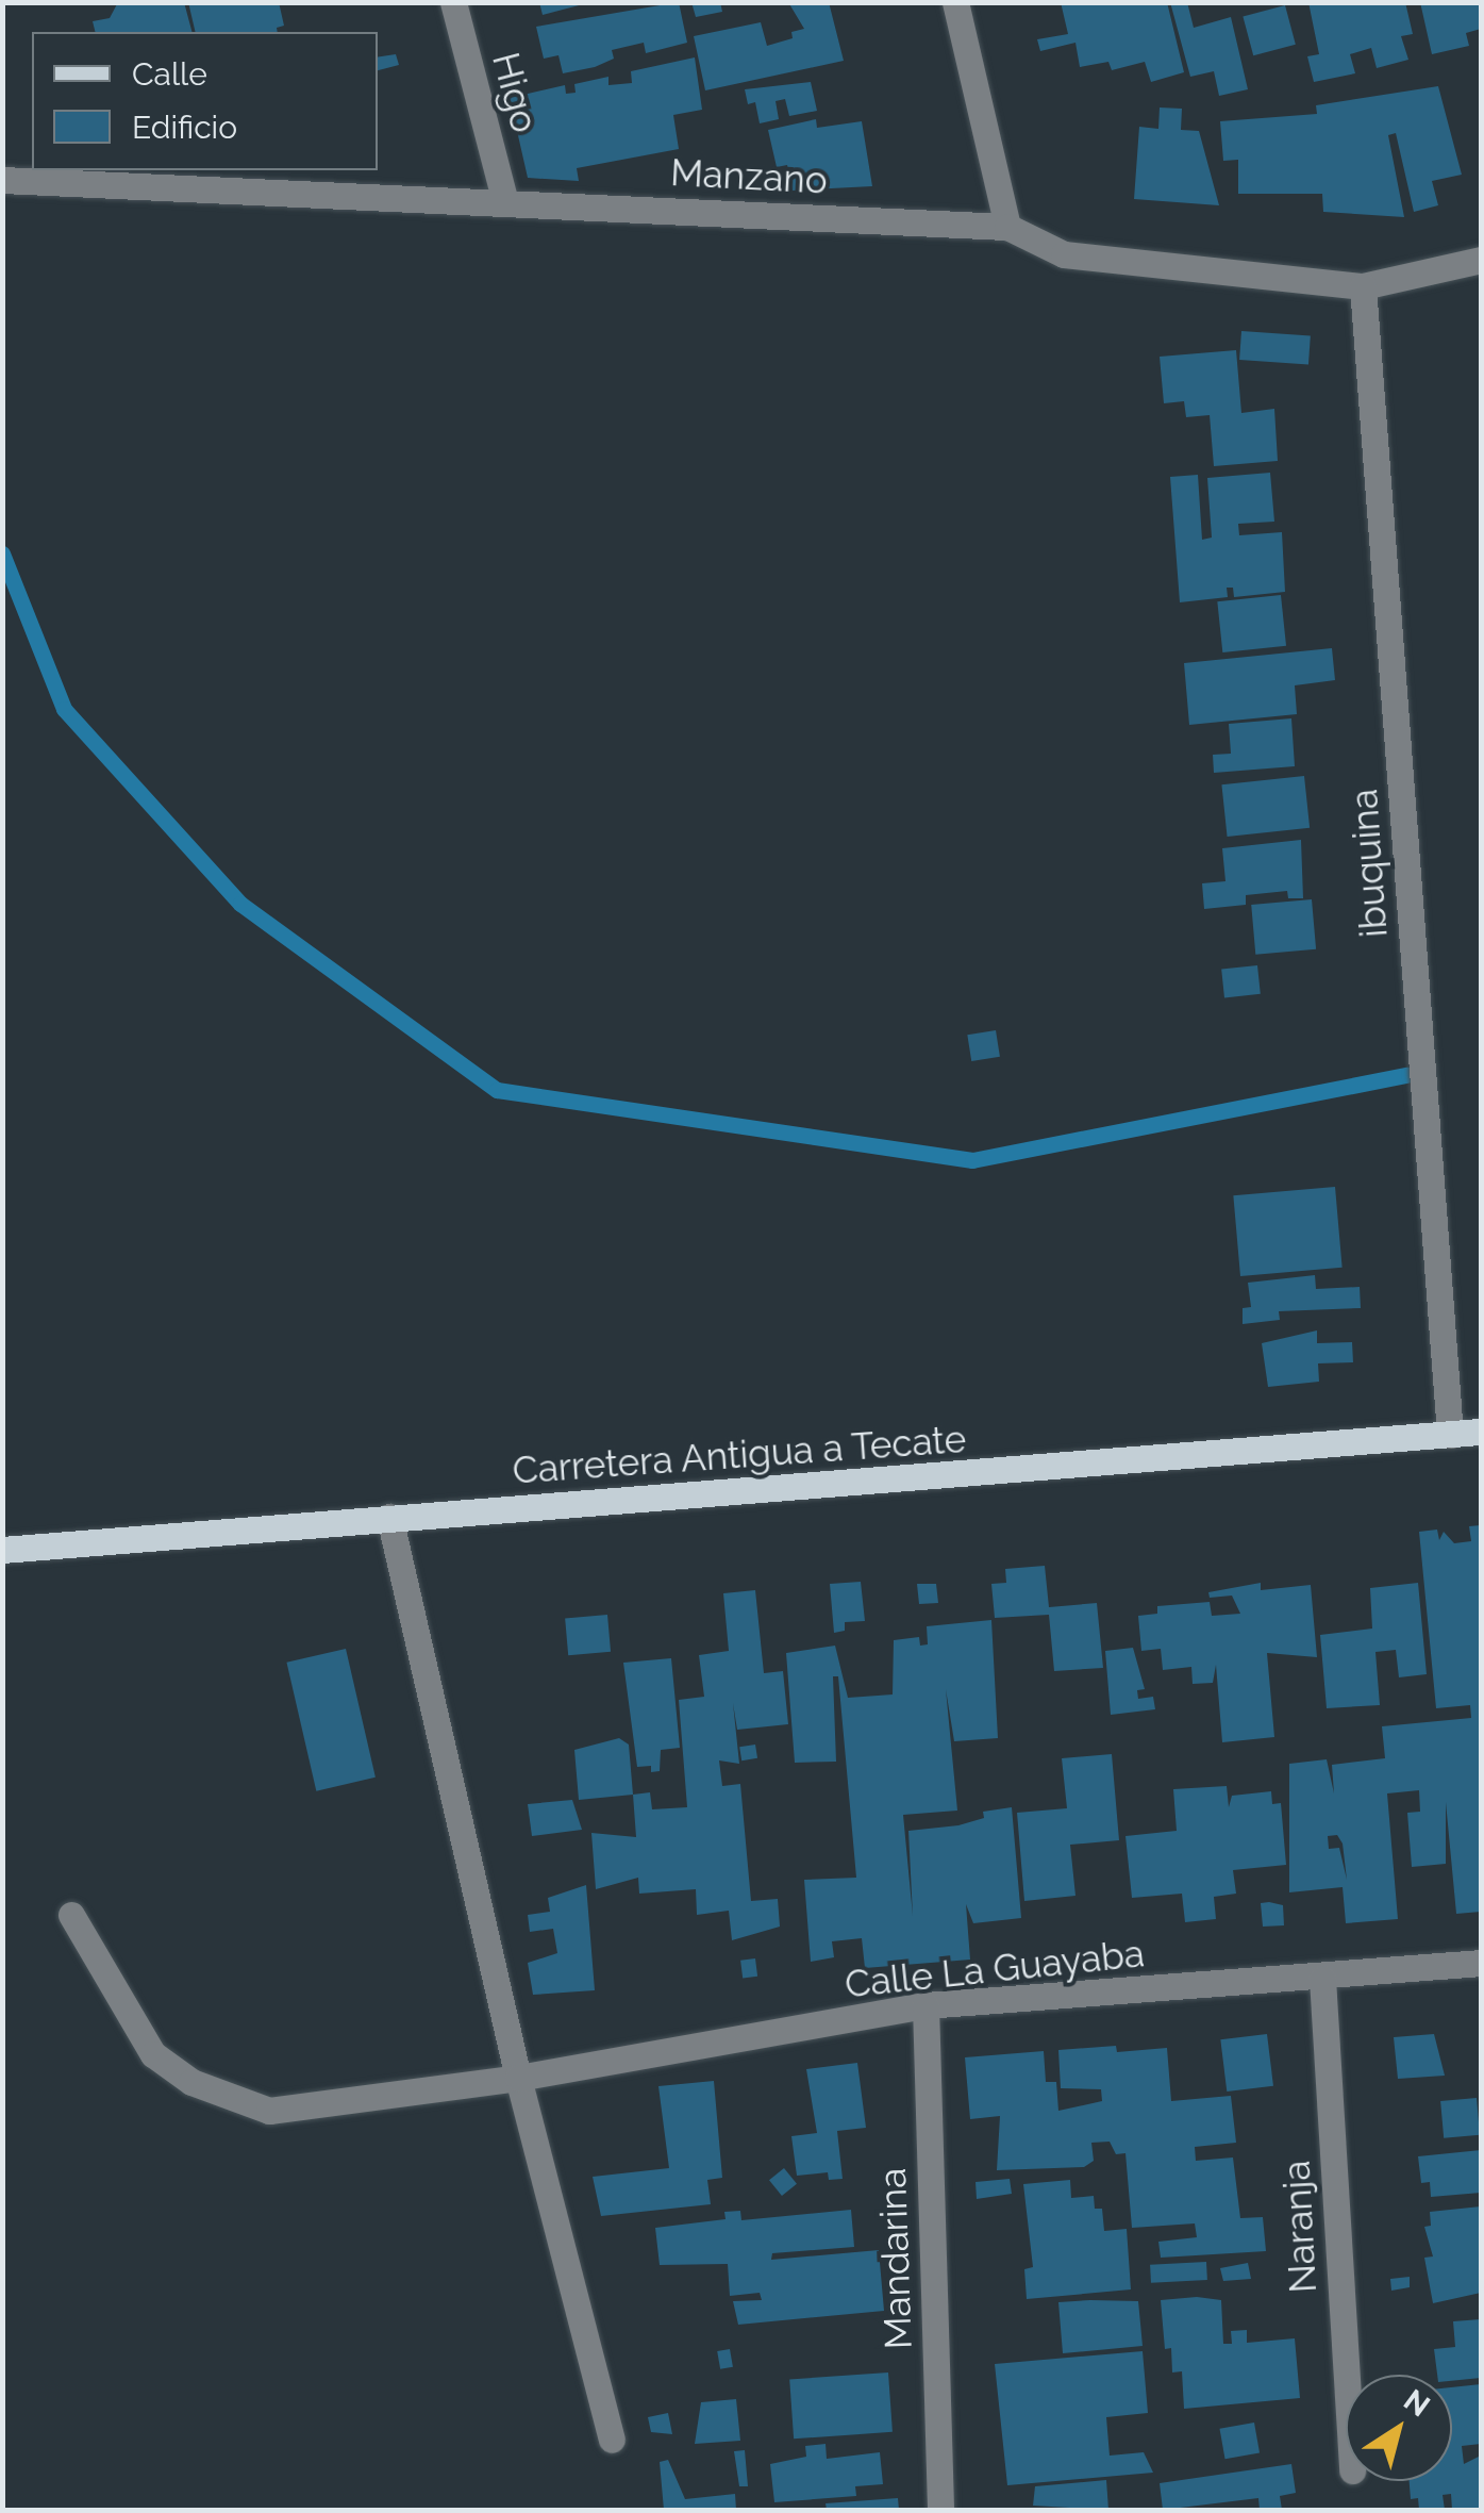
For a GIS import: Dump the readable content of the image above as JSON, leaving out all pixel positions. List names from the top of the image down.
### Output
{
  "streets": {
    "main road": ["Carretera Antigua a Tecate"],
    "street": [
      "Higo",
      "Manzano",
      "ibuquina",
      "Calle La Guayaba",
      "Naranja",
      "Mandarina"
    ]
  },
  "crossings": [
    ["Higo", "Manzano"],
    ["Manzano", "ibuquina"],
    ["ibuquina", "Carretera Antigua a Tecate"],
    ["Calle La Guayaba", "Naranja"],
    ["Calle La Guayaba", "Mandarina"]
  ],
  "legend": ["Calle", "Edificio"],
  "north": "top right"
}
